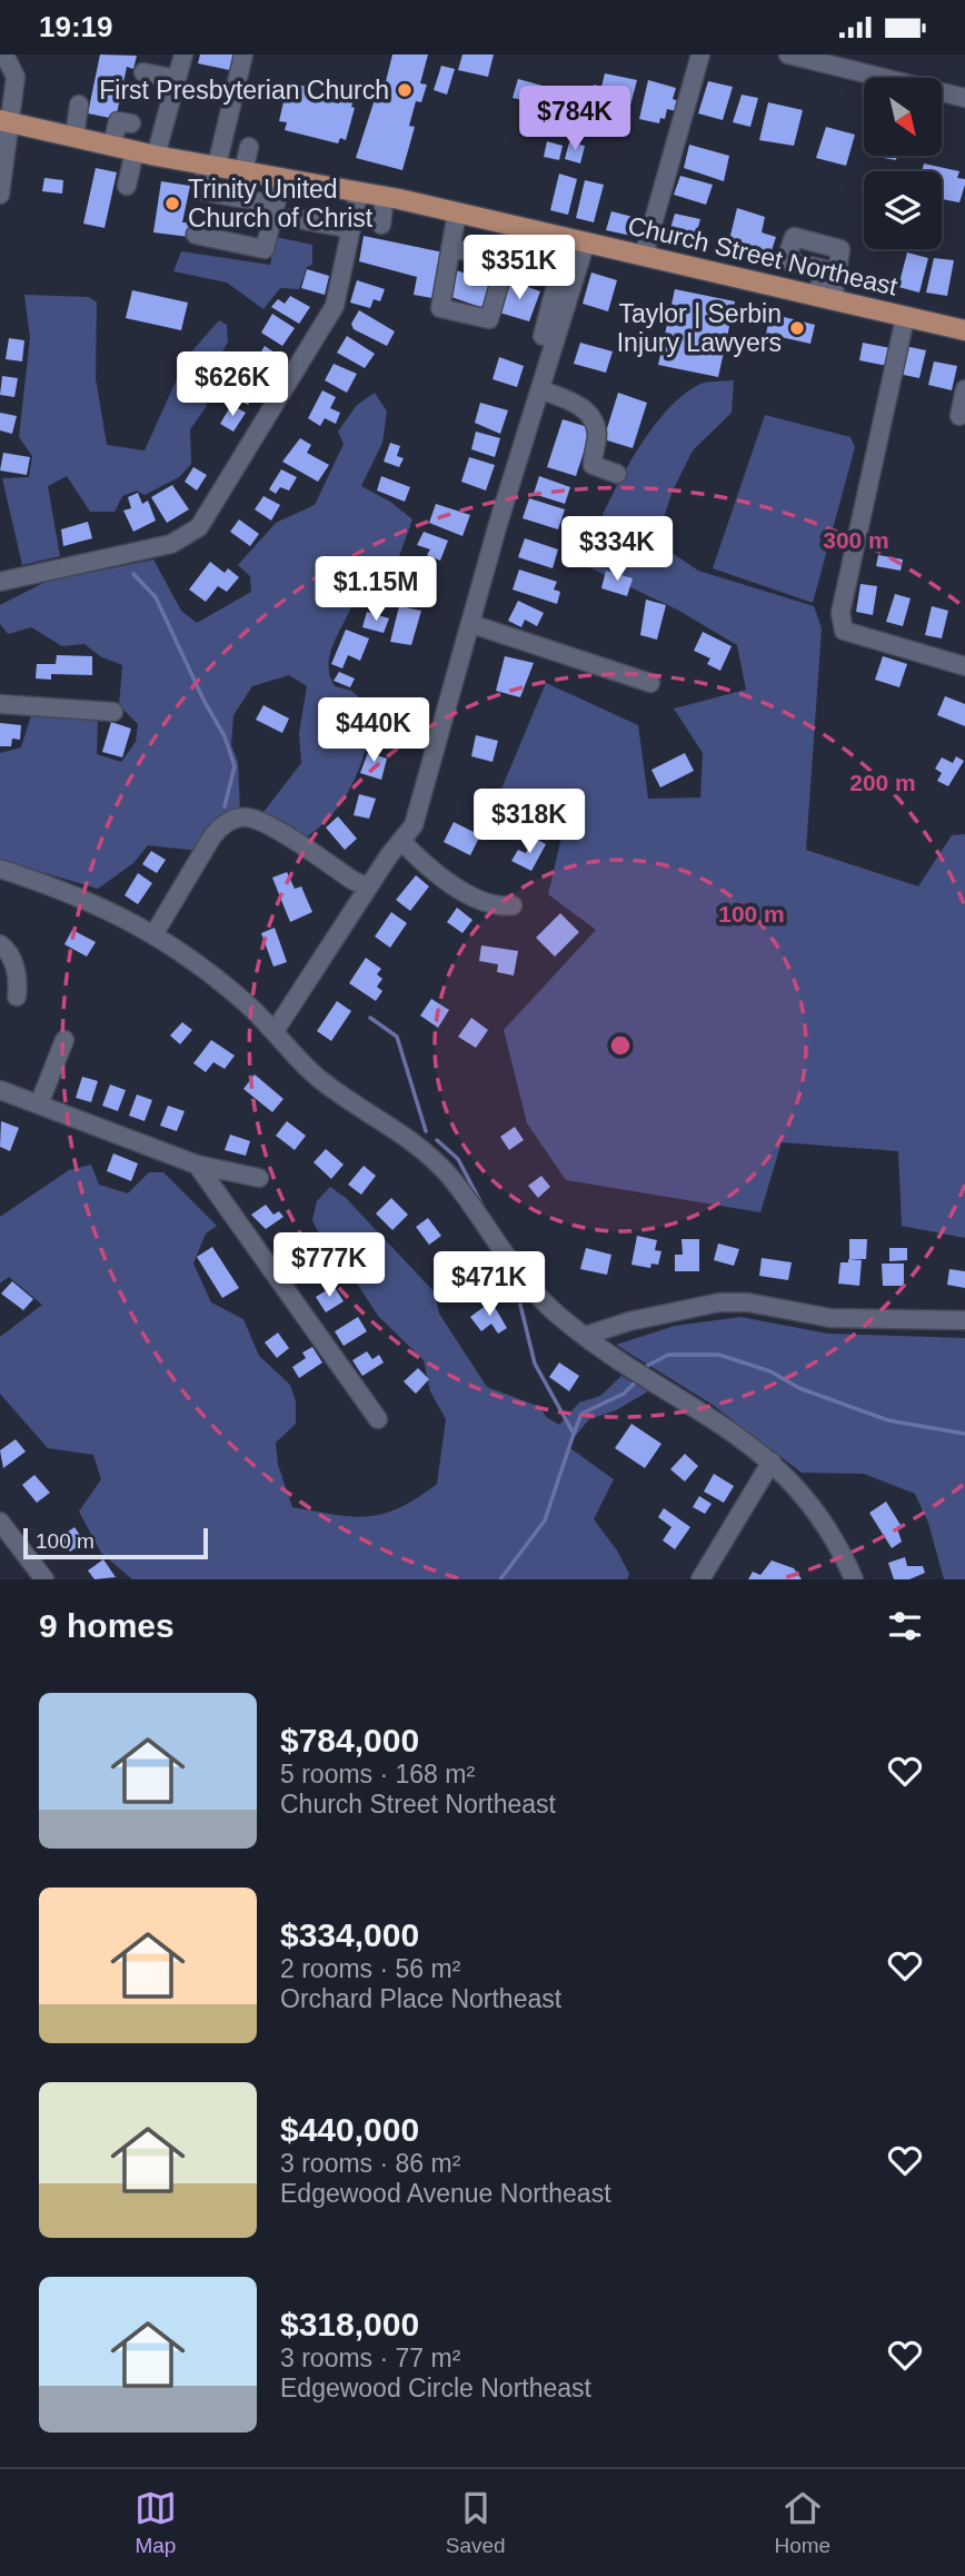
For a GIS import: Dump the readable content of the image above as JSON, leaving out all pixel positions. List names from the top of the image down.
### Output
{
  "streets": {
    "main road": ["Church Street Northeast"]
  },
  "places": ["First Presbyterian Church", "Trinity United Church of Christ", "Taylor | Serbin Injury Lawyers"],
  "scale_bar": "100 m",
  "north": "bottom right",
  "page": {
    "status": "19:19",
    "price": [
      "$784K",
      "$351K",
      "$626K",
      "$334K",
      "$1.15M",
      "$440K",
      "$318K",
      "$777K",
      "$471K"
    ],
    "scale": "100 m",
    "heading": "9 homes",
    "list": [
      {
        "name": "$784,000",
        "note": "5 rooms · 168 m² · Church Street Northeast"
      },
      {
        "name": "$334,000",
        "note": "2 rooms · 56 m² · Orchard Place Northeast"
      },
      {
        "name": "$440,000",
        "note": "3 rooms · 86 m² · Edgewood Avenue Northeast"
      },
      {
        "name": "$318,000",
        "note": "3 rooms · 77 m² · Edgewood Circle Northeast"
      }
    ],
    "tabs": ["Map", "Saved", "Home"]
  },
  "rings": ["300 m", "200 m", "100 m"]
}
